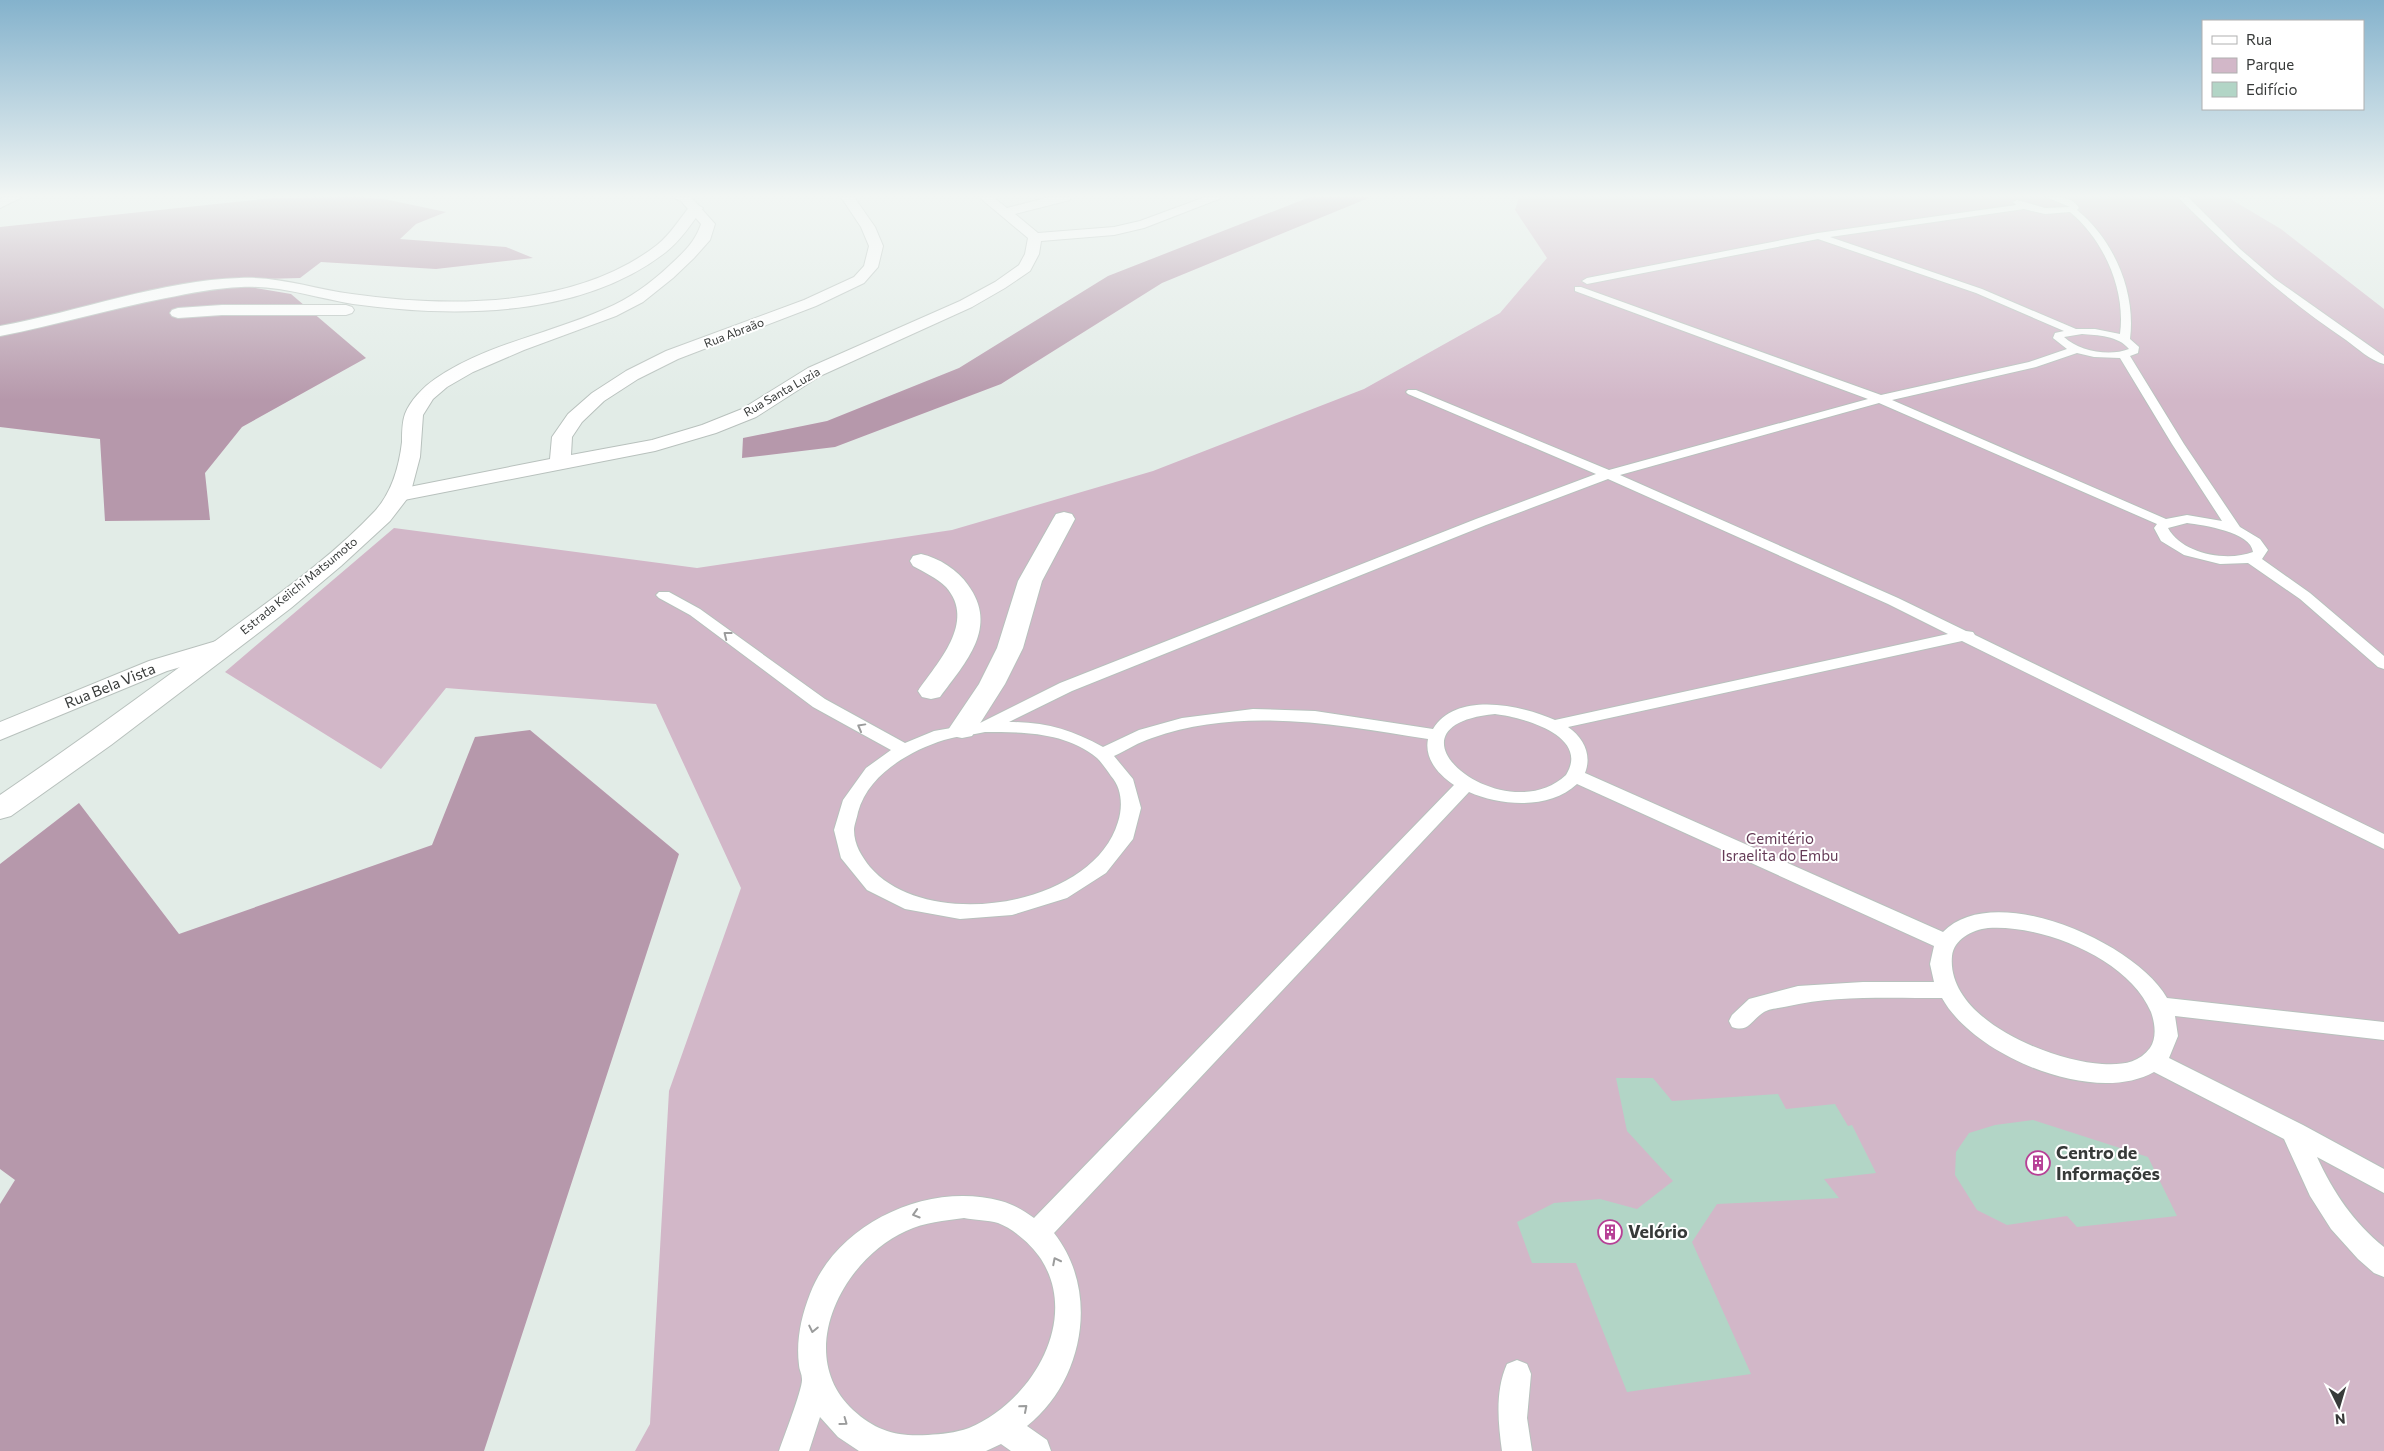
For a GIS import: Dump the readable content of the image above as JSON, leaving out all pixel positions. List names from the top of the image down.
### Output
{
  "streets": {
    "street": [
      "Rua Abraão",
      "Rua Santa Luzia",
      "Estrada Keiichi Matsumoto",
      "Rua Bela Vista"
    ]
  },
  "crossings": [
    ["Rua Abraão", "Rua Santa Luzia"],
    ["Rua Santa Luzia", "Estrada Keiichi Matsumoto"],
    ["Estrada Keiichi Matsumoto", "Rua Bela Vista"]
  ],
  "parks": ["Cemitério Israelita do Embu"],
  "places": {
    "building": ["Centro de Informações", "Velório"]
  },
  "legend": ["Rua", "Parque", "Edifício"],
  "north": "bottom"
}
